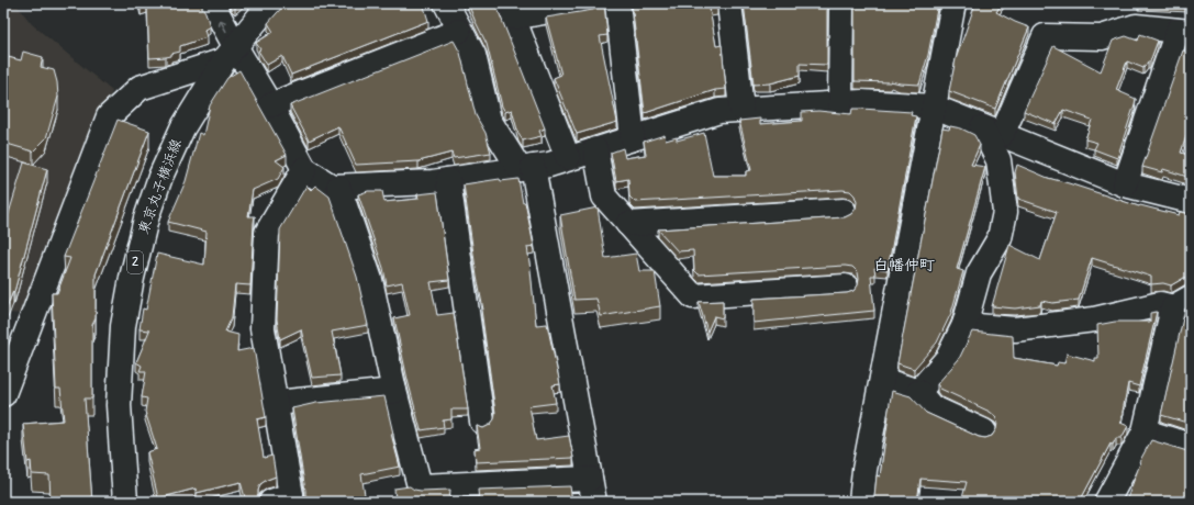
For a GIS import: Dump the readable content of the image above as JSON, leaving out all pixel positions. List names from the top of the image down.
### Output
{
  "streets": {
    "street": ["東京丸子横浜線", "2"]
  },
  "districts": ["白幡仲町"]
}
